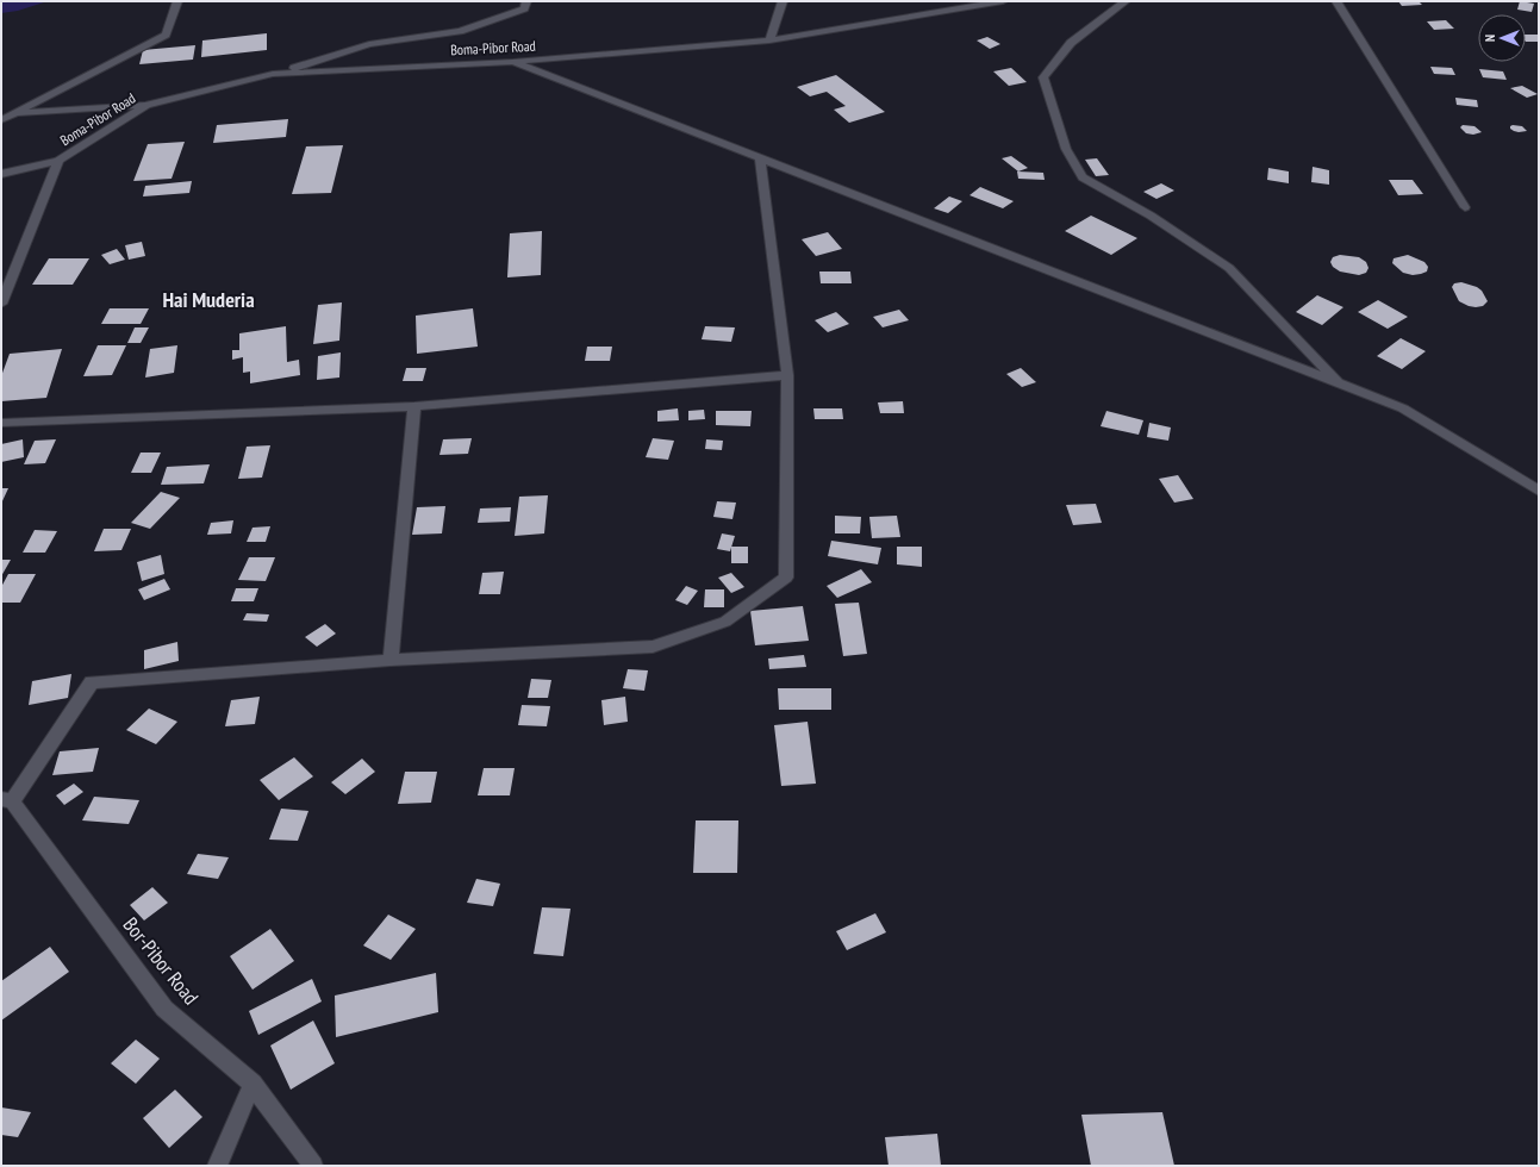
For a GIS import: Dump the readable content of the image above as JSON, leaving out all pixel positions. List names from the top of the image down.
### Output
{
  "streets": {
    "street": ["Boma-Pibor Road", "Bor-Pibor Road"]
  },
  "districts": ["Hai Muderia"],
  "north": "left"
}
